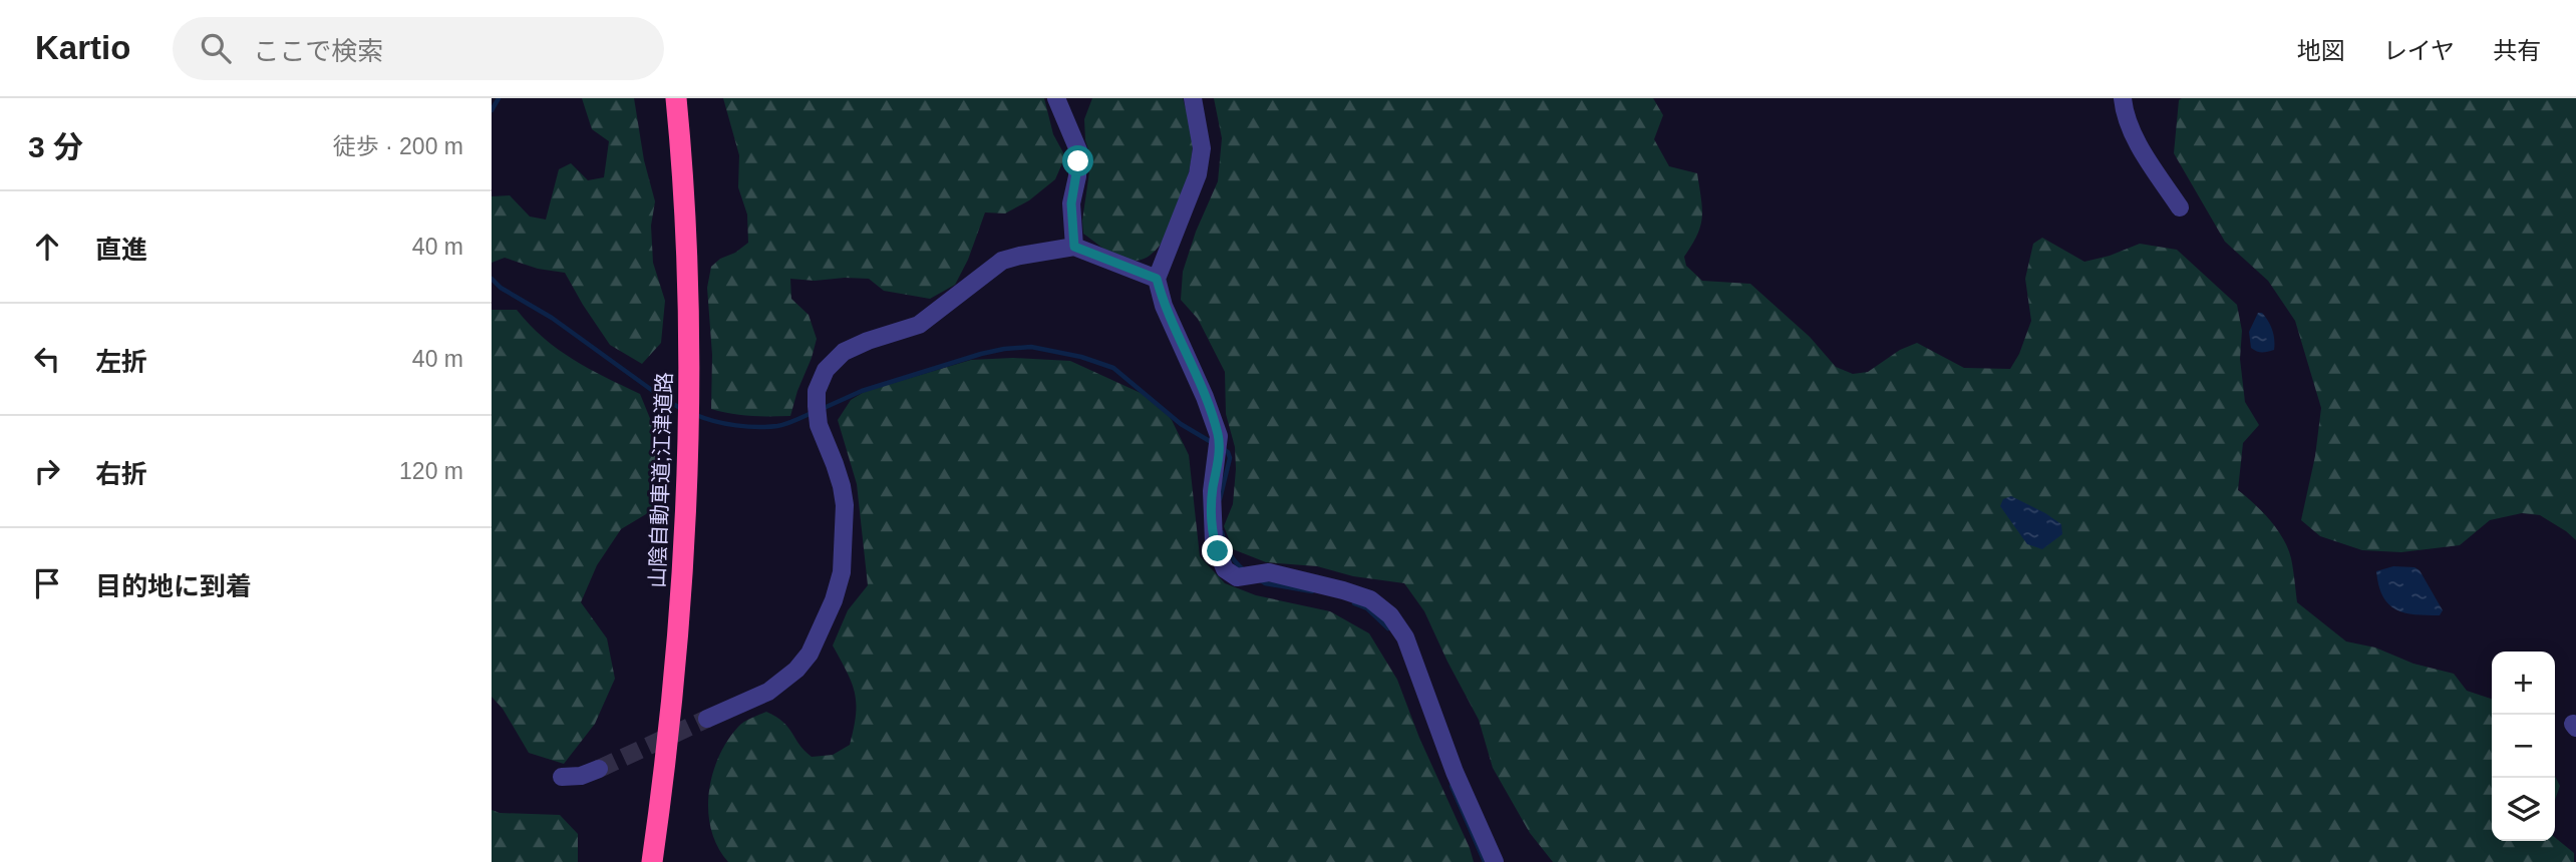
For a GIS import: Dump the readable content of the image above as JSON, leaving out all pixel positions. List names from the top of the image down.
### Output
{
  "streets": {
    "highway": ["山陰自動車道;江津道路"]
  },
  "page": {
    "header": "Kartio",
    "search": "ここで検索",
    "nav": ["地図", "レイヤ", "共有"],
    "heading": ["3 分", "徒歩 · 200 m"],
    "list": [
      ["直進", "40 m"],
      ["左折", "40 m"],
      ["右折", "120 m"],
      "目的地に到着"
    ],
    "map_buttons": ["+", "−"]
  }
}
